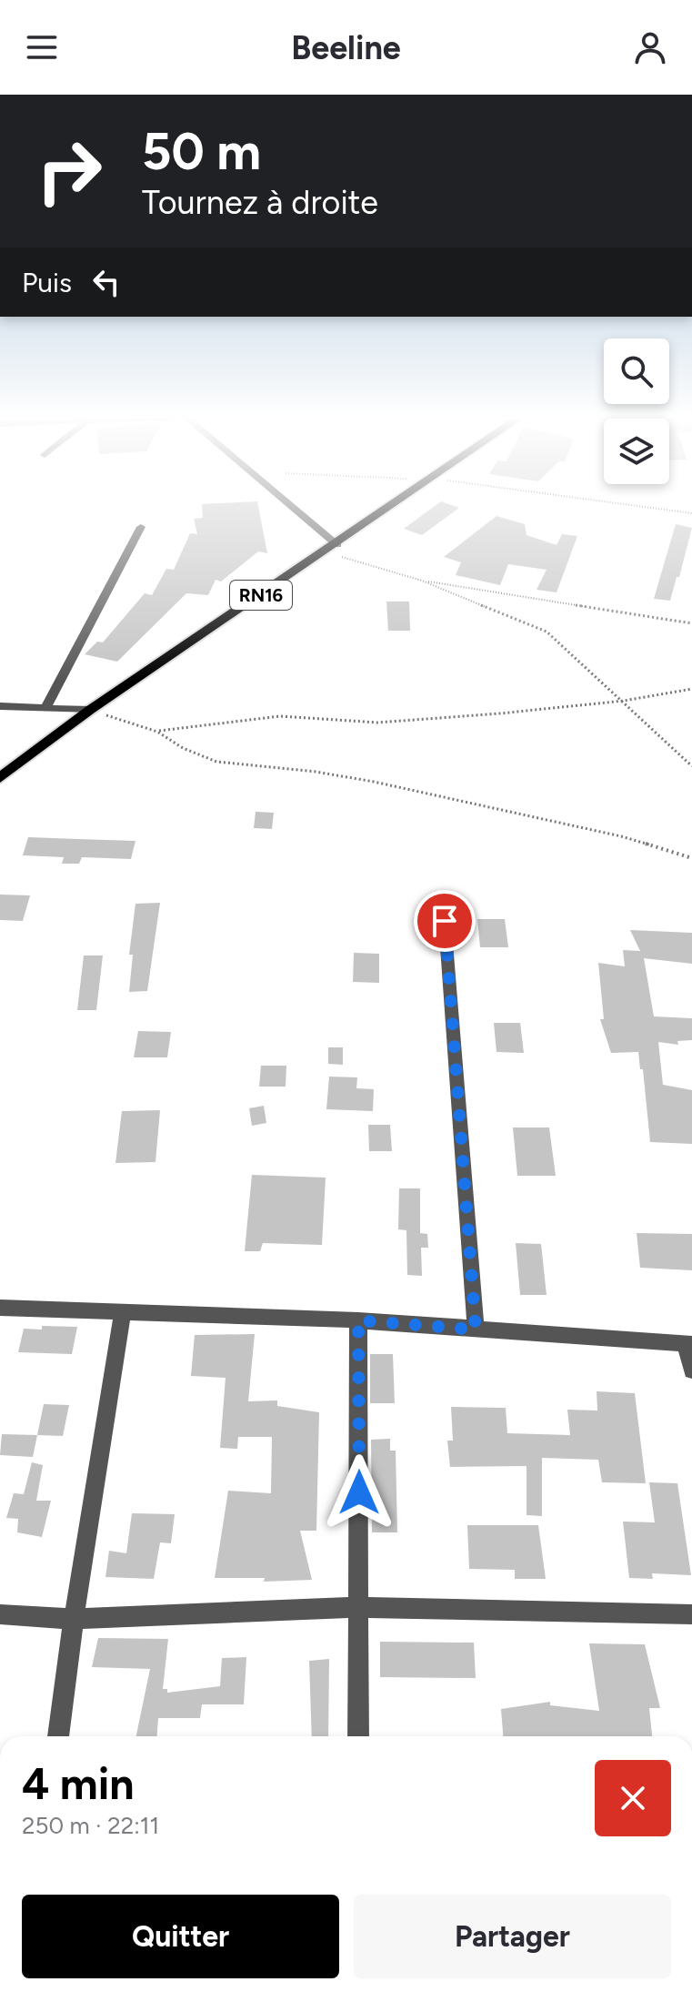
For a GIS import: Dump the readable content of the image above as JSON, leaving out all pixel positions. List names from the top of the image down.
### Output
{
  "streets": {
    "main road": ["RN16"]
  },
  "page": {
    "header": "Beeline",
    "turn": ["50 m", "Tournez à droite"],
    "then": "Puis",
    "heading": ["4 min", "250 m · 22:11"],
    "buttons": ["Quitter", "Partager"]
  }
}
